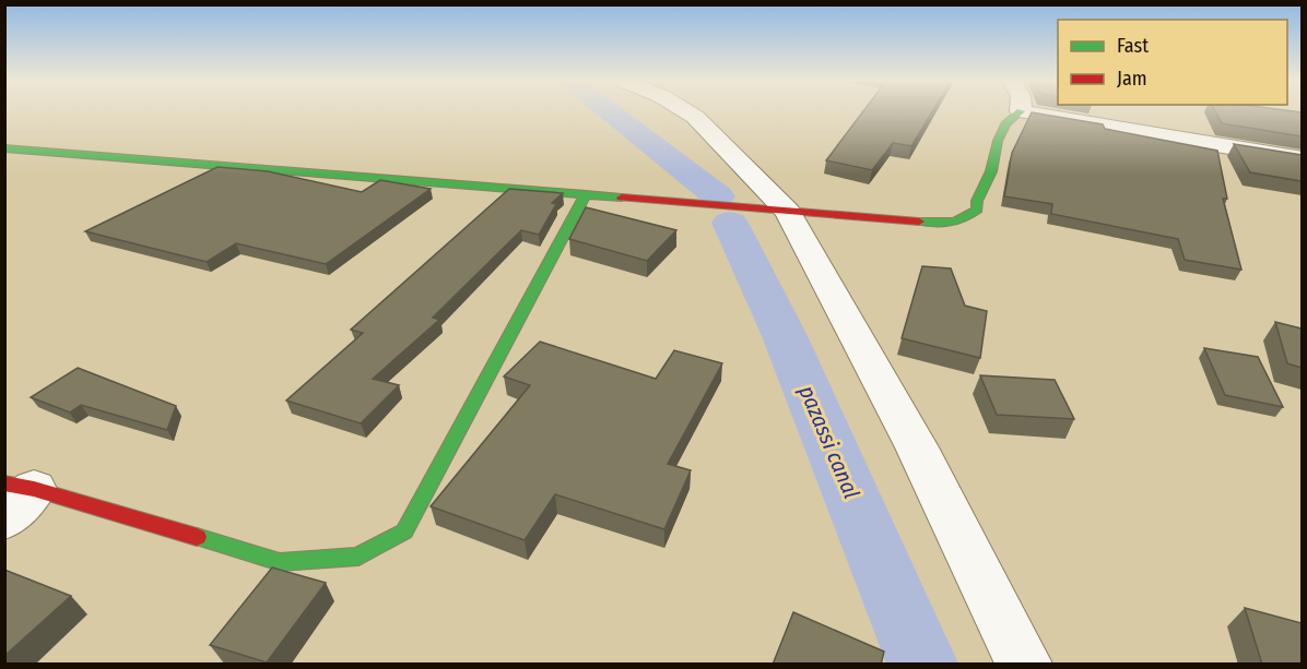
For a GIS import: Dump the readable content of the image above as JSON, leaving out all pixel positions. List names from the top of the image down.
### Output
{
  "water": ["pazassi canal"],
  "legend": ["Fast", "Jam"]
}
